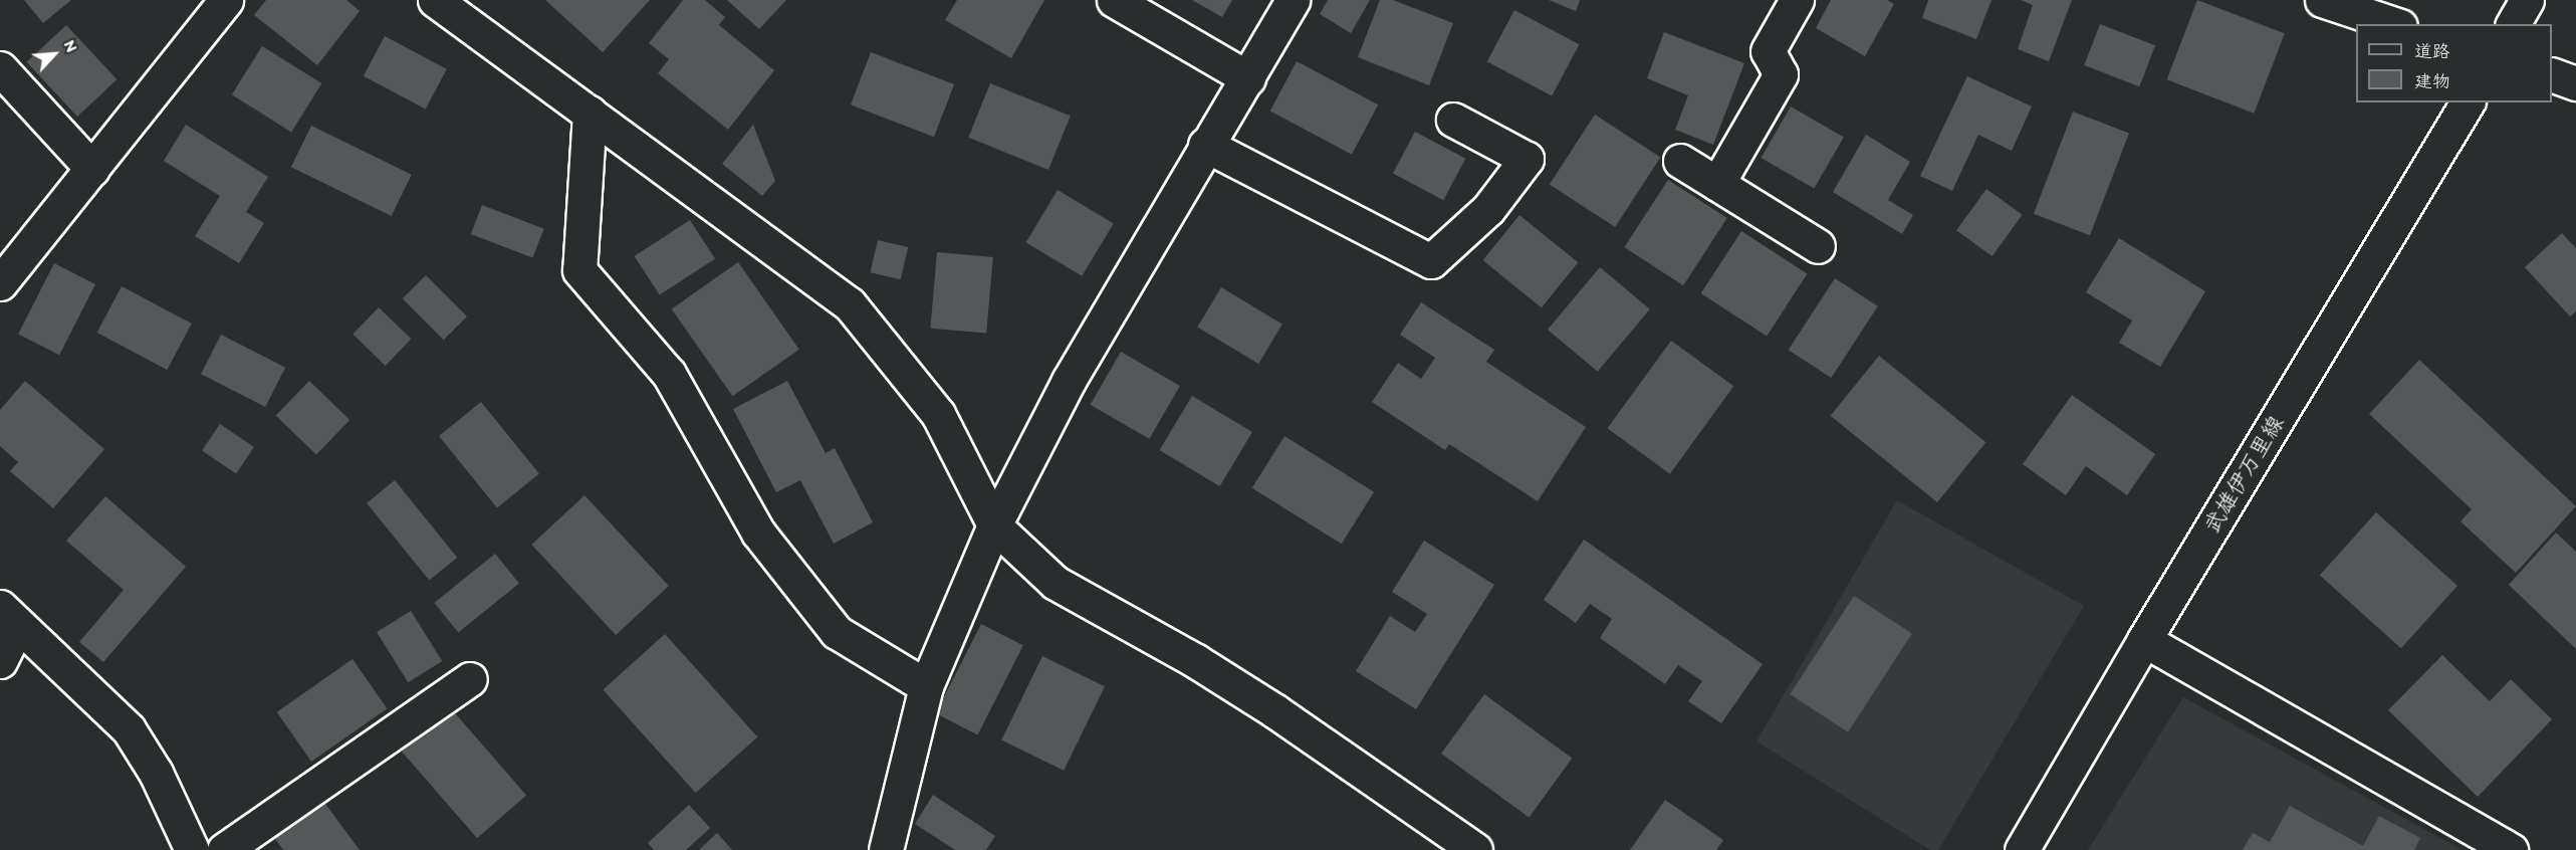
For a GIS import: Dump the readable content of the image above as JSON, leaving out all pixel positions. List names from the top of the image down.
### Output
{
  "streets": {
    "street": ["武雄伊万里線"]
  },
  "legend": ["道路", "建物"],
  "north": "top right"
}
